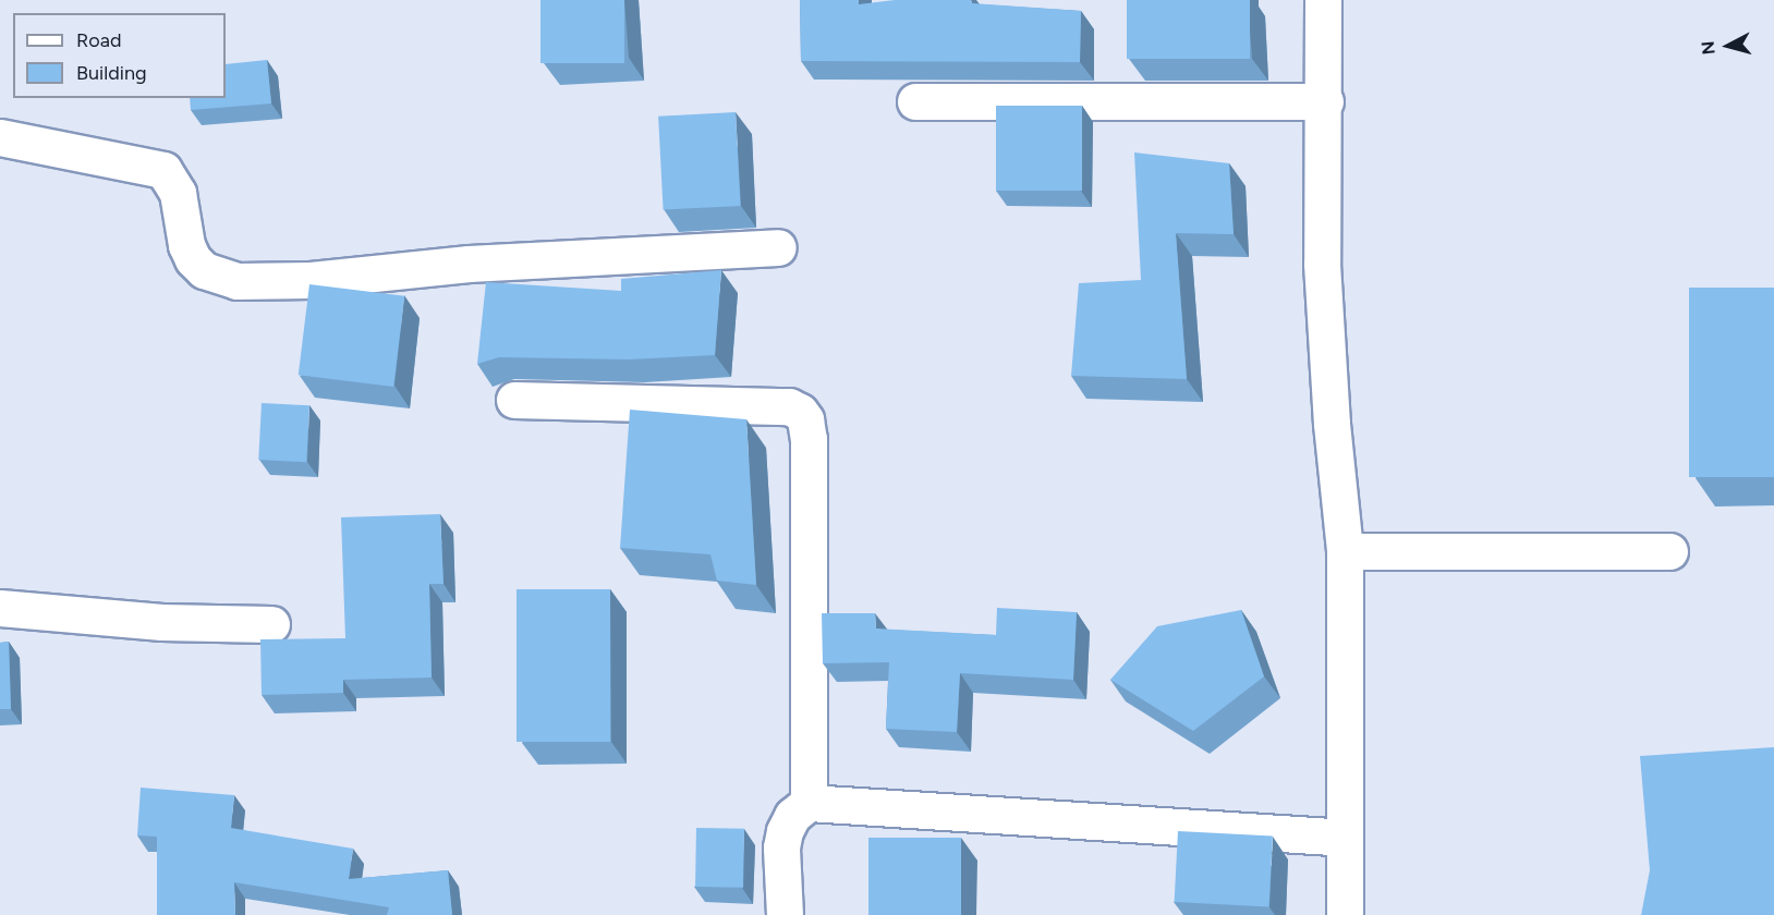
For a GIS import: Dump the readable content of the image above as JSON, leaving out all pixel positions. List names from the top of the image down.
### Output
{
  "legend": ["Road", "Building"],
  "north": "left"
}
